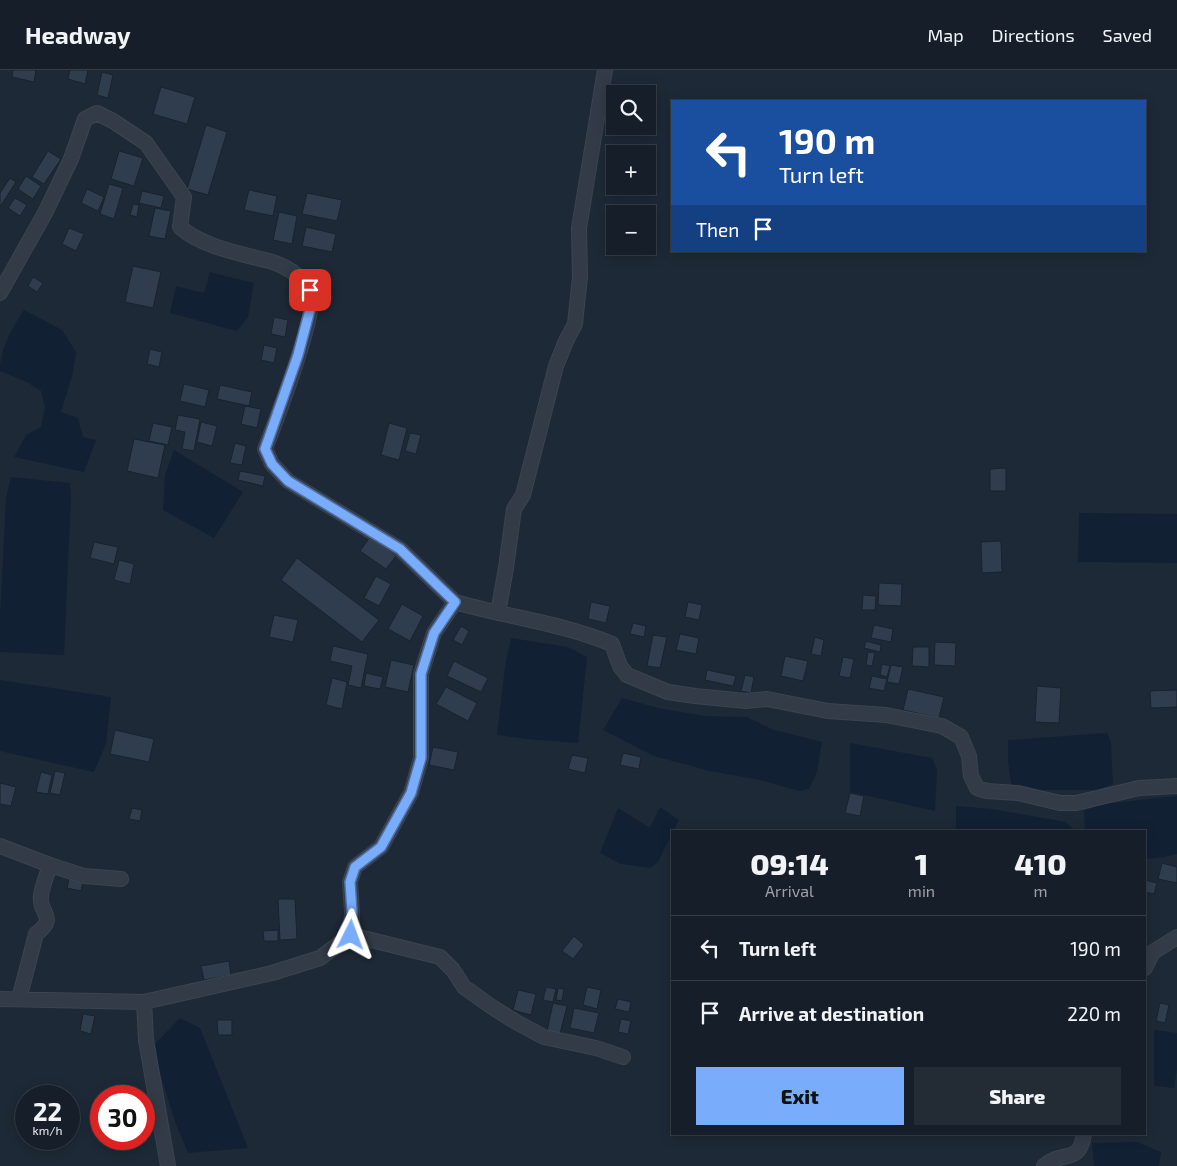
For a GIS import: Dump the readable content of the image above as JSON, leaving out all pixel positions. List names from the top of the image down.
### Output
{
  "page": {
    "header": "Headway",
    "nav": ["Map", "Directions", "Saved"],
    "map_buttons": ["+", "−"],
    "turn": ["190 m", "Turn left"],
    "then": "Then",
    "eta": [
      "09:14",
      "Arrival",
      "1",
      "min",
      "410",
      "m"
    ],
    "list": [
      {
        "name": "Turn left",
        "value": "190 m"
      },
      {
        "name": "Arrive at destination",
        "value": "220 m"
      }
    ],
    "buttons": ["Exit", "Share"],
    "speed": "22 km/h",
    "limit": "30"
  }
}
